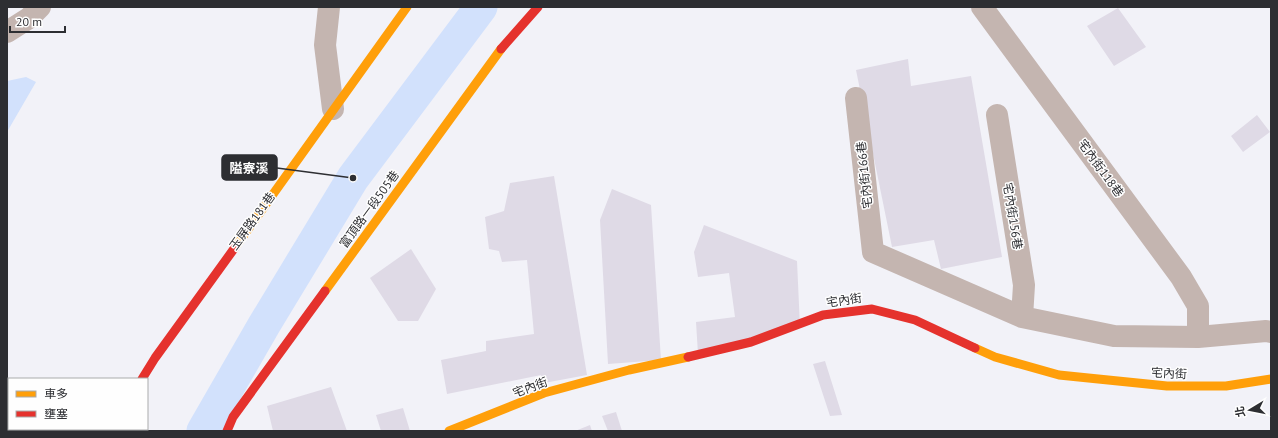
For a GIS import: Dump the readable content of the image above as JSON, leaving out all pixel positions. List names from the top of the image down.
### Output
{
  "streets": {
    "street": [
      "宅內街118巷",
      "宅內街166巷",
      "富頂路一段505巷",
      "宅內街156巷",
      "玉屏路181巷",
      "宅內街"
    ]
  },
  "crossings": [
    ["宅內街166巷", "宅內街156巷"]
  ],
  "places": ["隘寮溪"],
  "legend": ["車多", "壅塞"],
  "scale_bar": "20 m",
  "north": "left"
}
